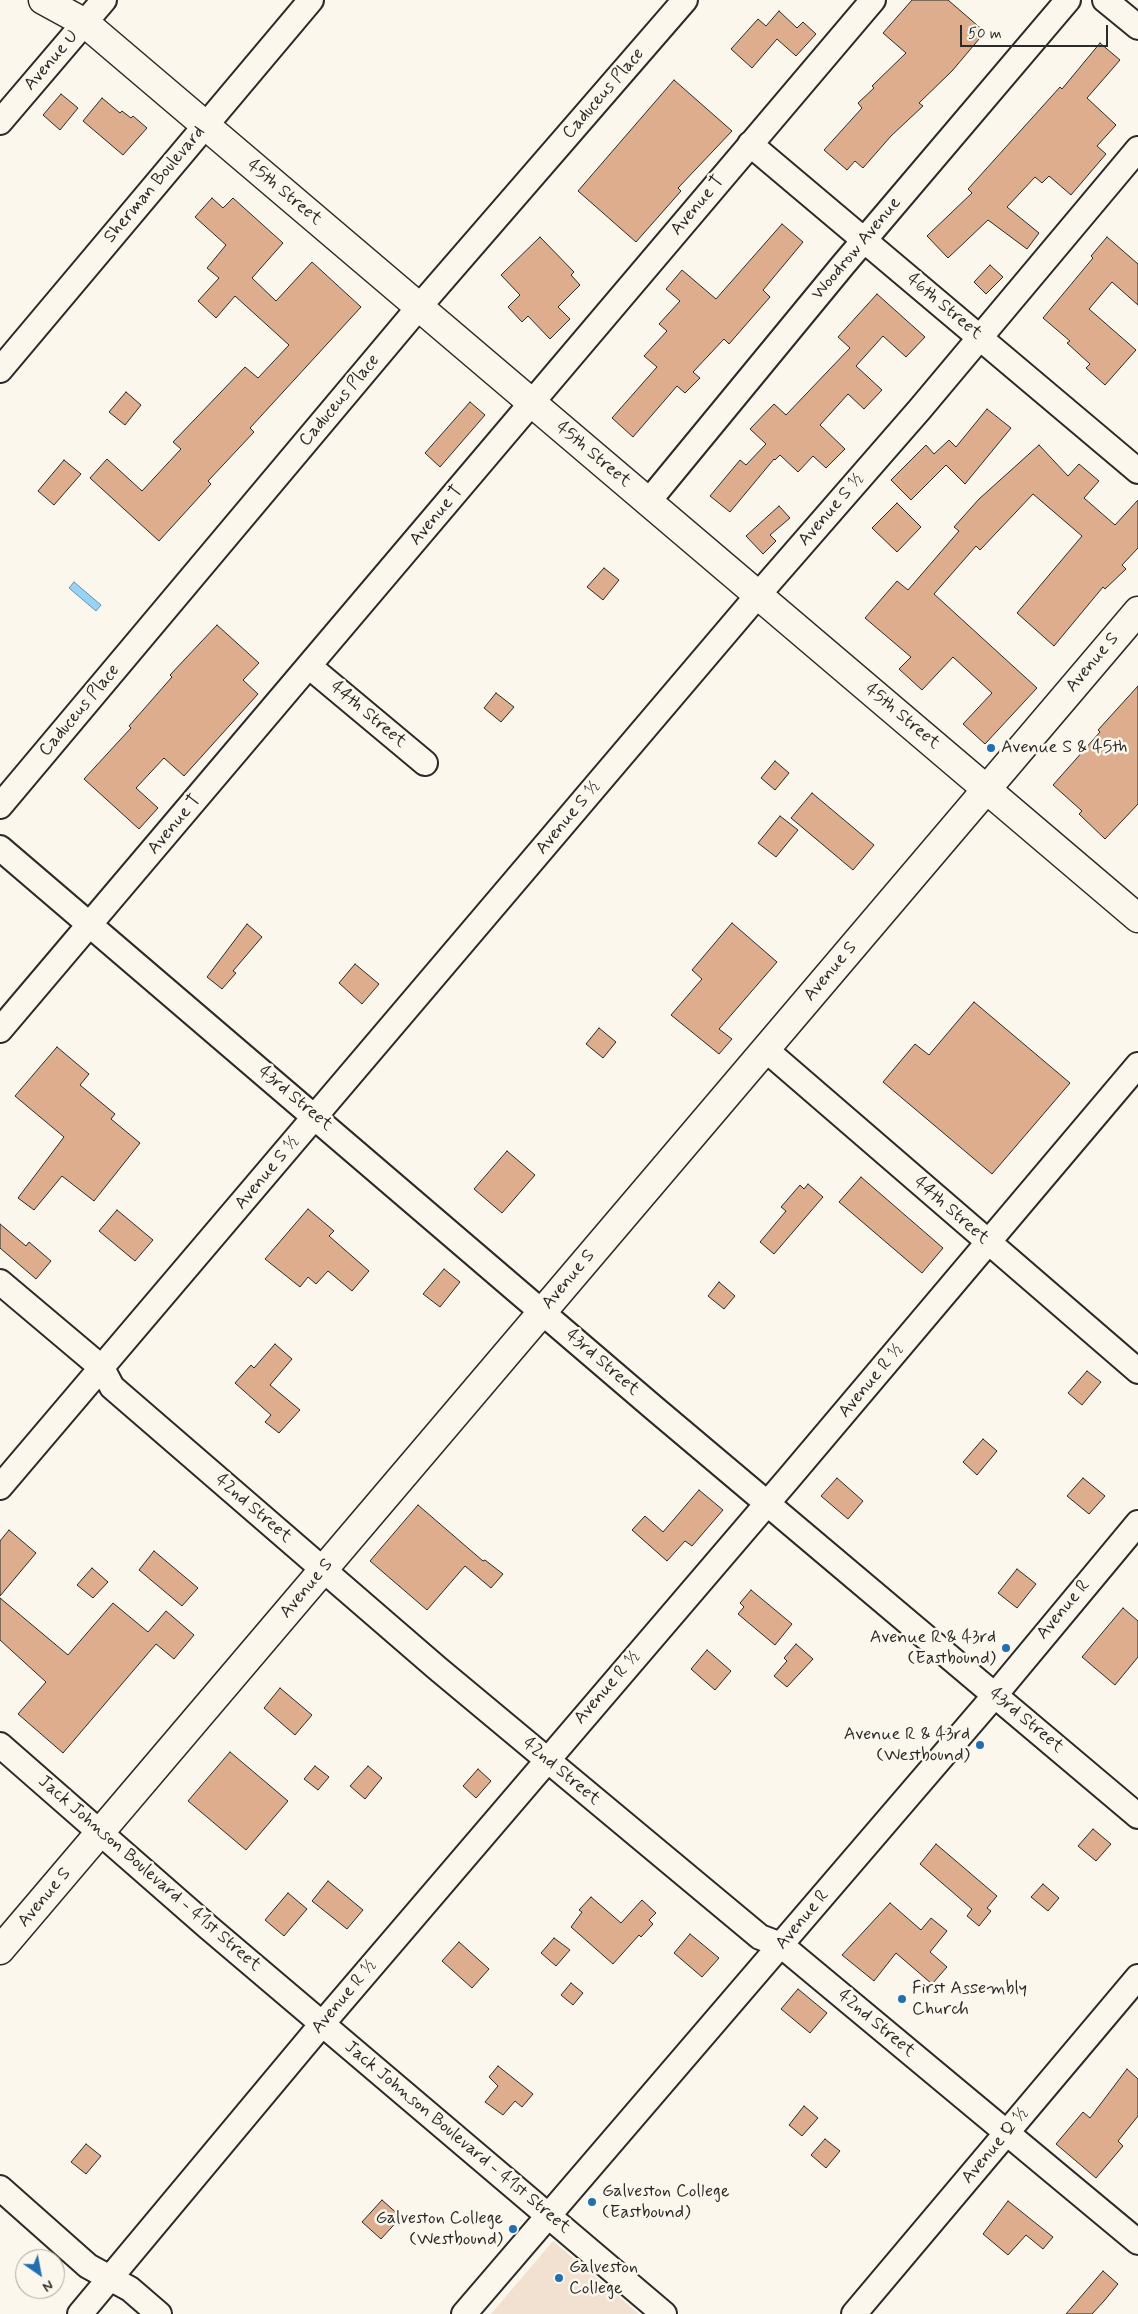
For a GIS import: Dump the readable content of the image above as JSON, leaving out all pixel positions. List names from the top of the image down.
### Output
{
  "streets": {
    "main road": ["45th Street", "Avenue S"],
    "street": [
      "Avenue U",
      "Caduceus Place",
      "Sherman Boulevard",
      "Avenue T",
      "Woodrow Avenue",
      "46th Street",
      "Avenue S ½",
      "44th Street",
      "43rd Street",
      "Avenue R ½",
      "42nd Street",
      "Avenue R",
      "Jack Johnson Boulevard - 41st Street",
      "Avenue Q ½"
    ]
  },
  "crossings": [
    ["Avenue U", "45th Street"],
    ["Caduceus Place", "45th Street"],
    ["Sherman Boulevard", "45th Street"],
    ["45th Street", "Avenue T"],
    ["45th Street", "Woodrow Avenue"],
    ["45th Street", "Avenue S ½"],
    ["45th Street", "Avenue S"],
    ["Avenue T", "46th Street"],
    ["Avenue T", "44th Street"],
    ["Avenue T", "43rd Street"],
    ["Woodrow Avenue", "46th Street"],
    ["46th Street", "Avenue S ½"],
    ["Avenue S ½", "43rd Street"],
    ["Avenue S ½", "42nd Street"],
    ["Avenue S", "44th Street"],
    ["Avenue S", "43rd Street"],
    ["Avenue S", "42nd Street"],
    ["Avenue S", "Jack Johnson Boulevard - 41st Street"],
    ["44th Street", "Avenue R ½"],
    ["43rd Street", "Avenue R ½"],
    ["43rd Street", "Avenue R"],
    ["Avenue R ½", "42nd Street"],
    ["Avenue R ½", "Jack Johnson Boulevard - 41st Street"],
    ["42nd Street", "Avenue R"],
    ["42nd Street", "Avenue Q ½"],
    ["Avenue R", "Jack Johnson Boulevard - 41st Street"]
  ],
  "places": [
    "Avenue S & 45th",
    "Avenue R & 43rd (Eastbound)",
    "Avenue R & 43rd (Westbound)",
    "First Assembly Church",
    "Galveston College (Eastbound)",
    "Galveston College (Westbound)",
    "Galveston College"
  ],
  "scale_bar": "50 m",
  "north": "bottom right"
}
